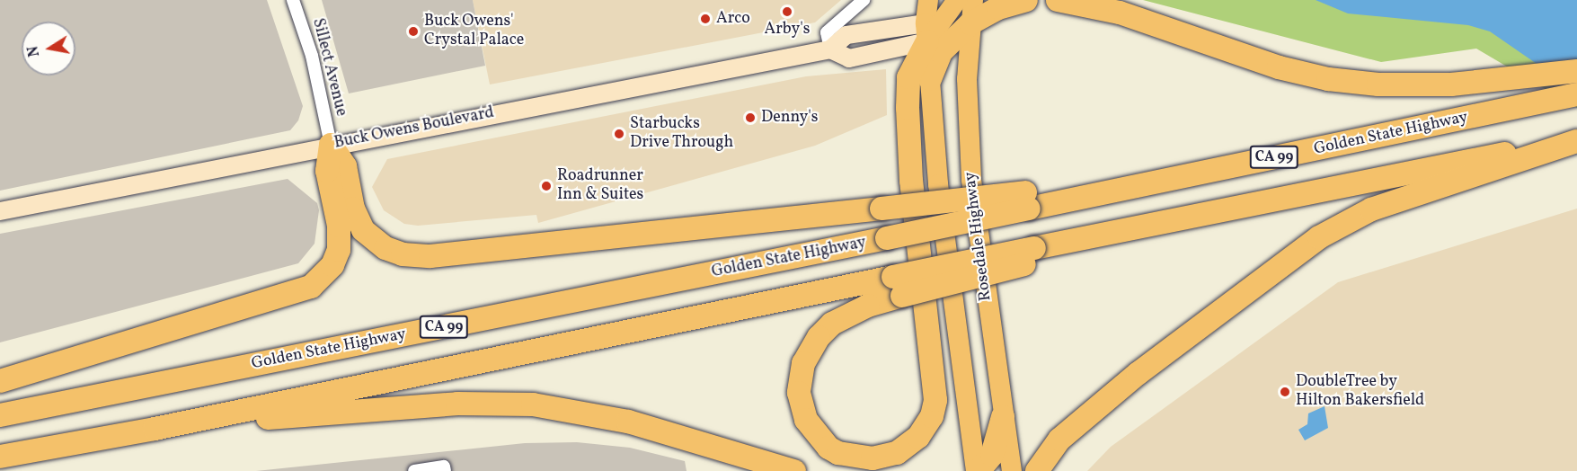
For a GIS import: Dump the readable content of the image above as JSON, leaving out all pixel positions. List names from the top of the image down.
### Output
{
  "streets": {
    "highway": ["Golden State Highway", "CA 99"],
    "main road": ["Buck Owens Boulevard", "Rosedale Highway"],
    "street": ["Sillect Avenue"]
  },
  "crossings": [
    ["Sillect Avenue", "Buck Owens Boulevard"]
  ],
  "places": [
    "Arby's",
    "Arco",
    "Buck Owens' Crystal Palace",
    "Denny's",
    "Starbucks Drive Through",
    "Roadrunner Inn & Suites",
    "DoubleTree by Hilton Bakersfield"
  ],
  "north": "left"
}
